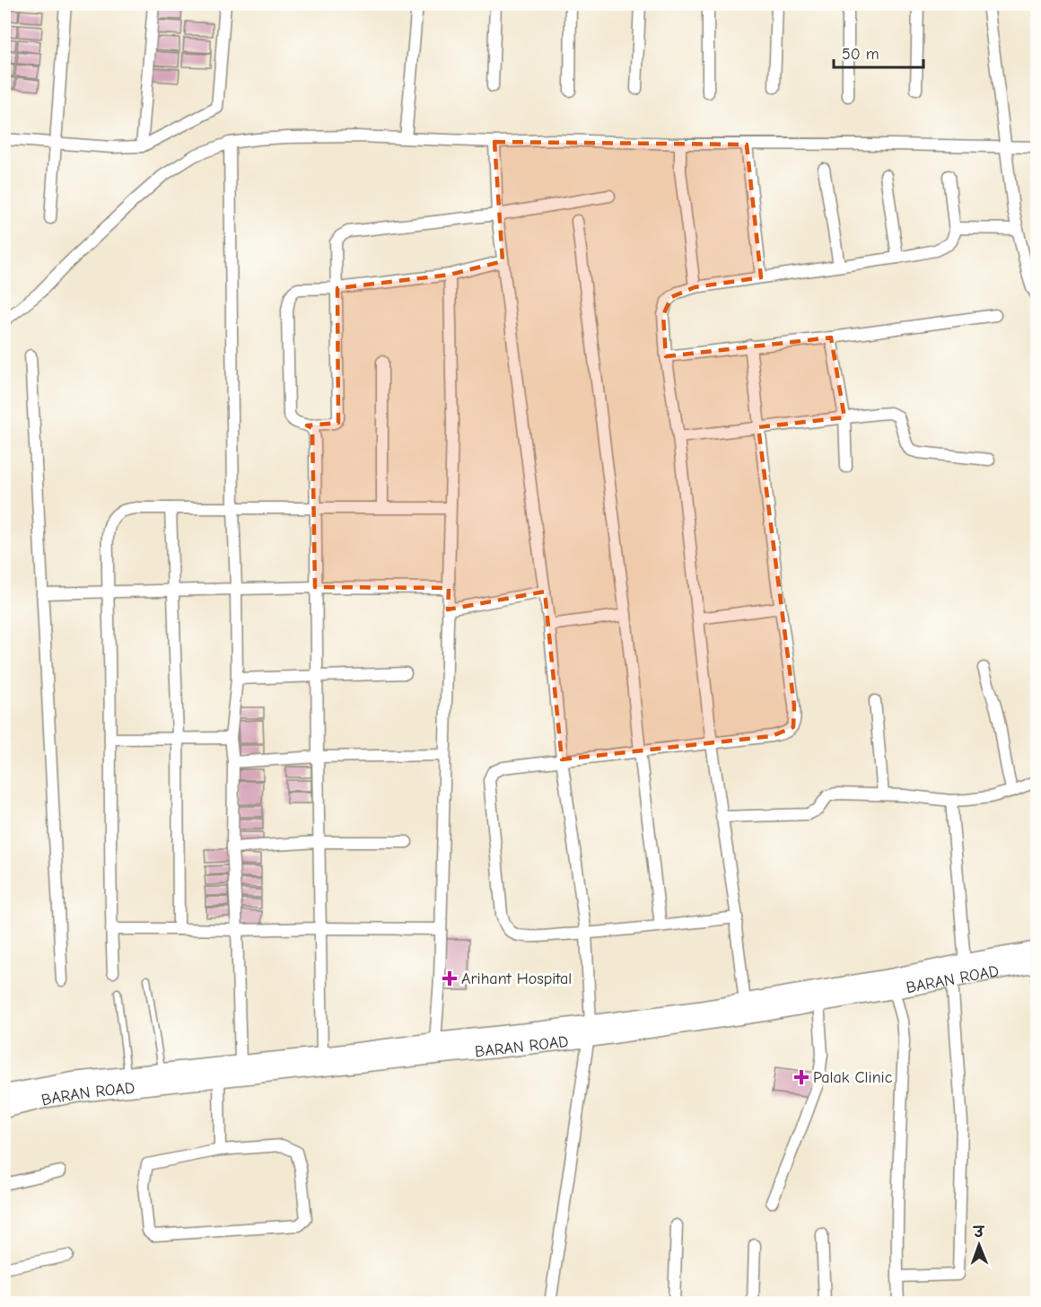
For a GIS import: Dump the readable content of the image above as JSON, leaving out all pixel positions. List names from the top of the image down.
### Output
{
  "streets": {
    "main road": ["BARAN ROAD"]
  },
  "places": {
    "health": ["Arihant Hospital", "Palak Clinic"]
  },
  "scale_bar": "50 m",
  "north": "top"
}
